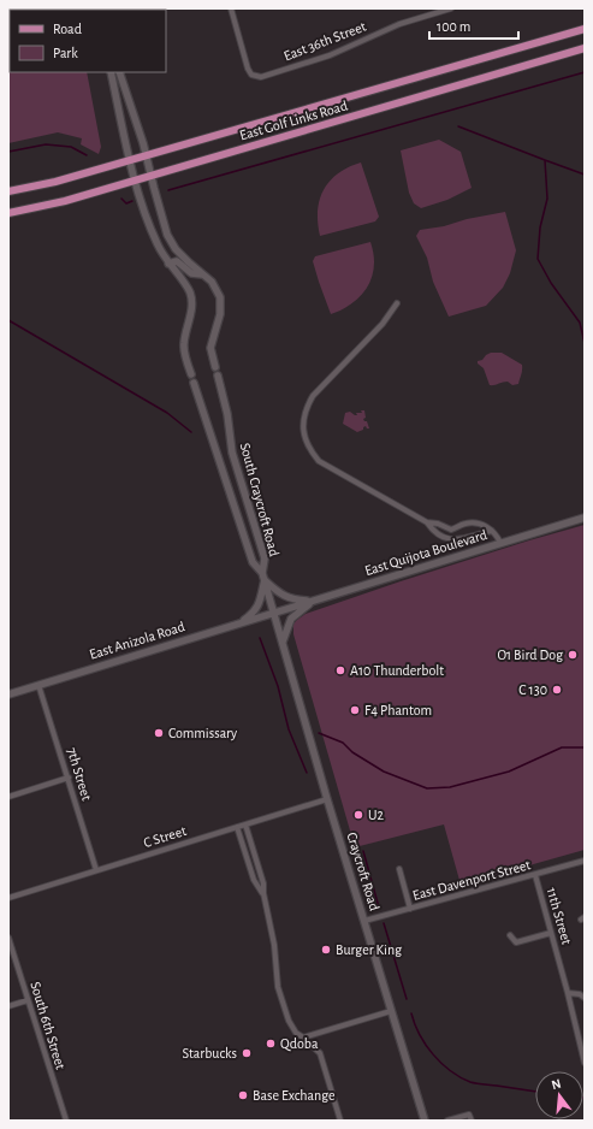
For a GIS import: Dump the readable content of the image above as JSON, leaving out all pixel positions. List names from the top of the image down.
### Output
{
  "streets": {
    "main road": ["East Golf Links Road"],
    "street": [
      "East 36th Street",
      "South Craycroft Road",
      "East Quijota Boulevard",
      "East Anizola Road",
      "7th Street",
      "C Street",
      "Craycroft Road",
      "East Davenport Street",
      "11th Street",
      "South 6th Street"
    ]
  },
  "crossings": [
    ["South Craycroft Road", "Craycroft Road"],
    ["East Quijota Boulevard", "East Anizola Road"],
    ["East Quijota Boulevard", "Craycroft Road"],
    ["East Anizola Road", "7th Street"],
    ["East Anizola Road", "Craycroft Road"],
    ["7th Street", "C Street"],
    ["C Street", "Craycroft Road"],
    ["Craycroft Road", "East Davenport Street"],
    ["East Davenport Street", "11th Street"]
  ],
  "places": [
    "O1 Bird Dog",
    "A10 Thunderbolt",
    "C 130",
    "F4 Phantom",
    "Commissary",
    "U2",
    "Burger King",
    "Qdoba",
    "Starbucks",
    "Base Exchange"
  ],
  "legend": ["Road", "Park"],
  "scale_bar": "100 m",
  "north": "top"
}
